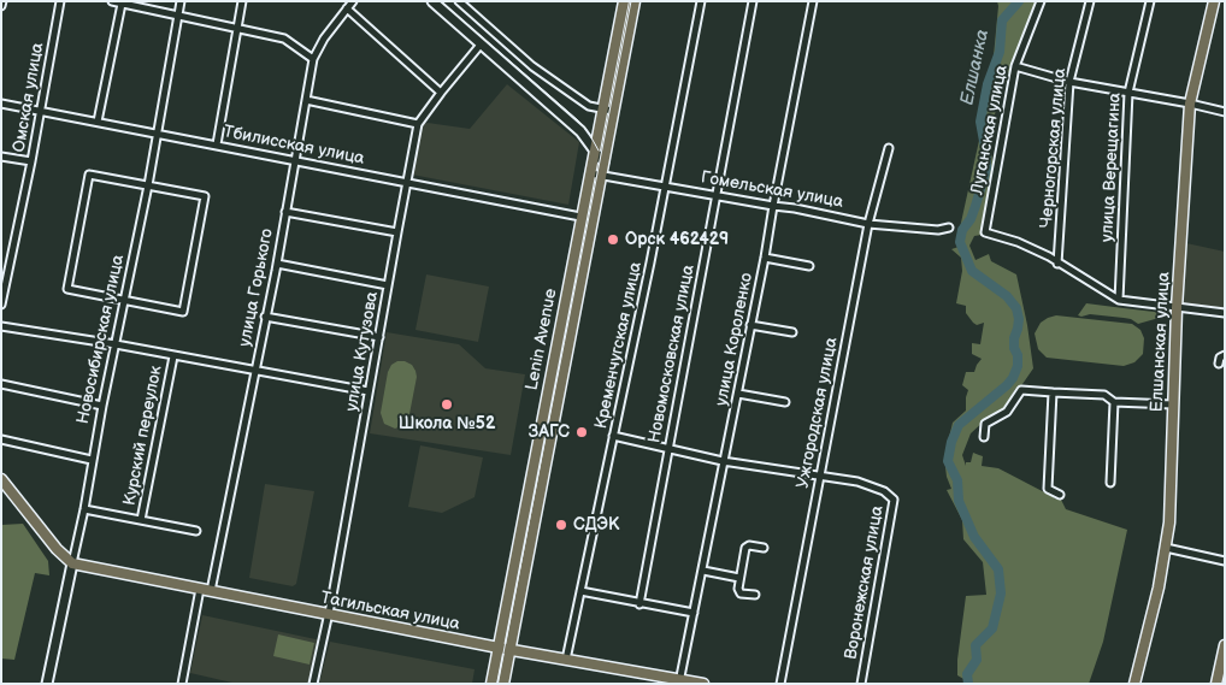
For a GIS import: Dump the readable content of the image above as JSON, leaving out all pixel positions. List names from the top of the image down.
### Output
{
  "streets": {
    "main road": ["Lenin Avenue", "Елшанская улица", "Тагильская улица"],
    "street": [
      "Омская улица",
      "Луганская улица",
      "Тбилисская улица",
      "Черногорская улица",
      "улица Верещагина",
      "Гомельская улица",
      "улица Горького",
      "Новосибирская улица",
      "улица Короленко",
      "Кременчугская улица",
      "улица Кутузова",
      "Новомосковская улица",
      "Ужгородская улица",
      "Курский переулок",
      "Воронежская улица"
    ]
  },
  "crossings": [
    ["Омская улица", "Тбилисская улица"],
    ["Луганская улица", "Черногорская улица"],
    ["Тбилисская улица", "улица Горького"],
    ["Тбилисская улица", "Новосибирская улица"],
    ["Тбилисская улица", "Lenin Avenue"],
    ["Тбилисская улица", "улица Кутузова"],
    ["Гомельская улица", "Lenin Avenue"],
    ["Гомельская улица", "улица Короленко"],
    ["Гомельская улица", "Кременчугская улица"],
    ["Гомельская улица", "Новомосковская улица"],
    ["Гомельская улица", "Ужгородская улица"],
    ["улица Горького", "Тагильская улица"],
    ["Новосибирская улица", "Тагильская улица"],
    ["Lenin Avenue", "Тагильская улица"],
    ["улица Короленко", "Тагильская улица"],
    ["Кременчугская улица", "Тагильская улица"],
    ["улица Кутузова", "Тагильская улица"],
    ["Ужгородская улица", "Воронежская улица"]
  ],
  "water": ["Елшанка"],
  "places": [
    "Орск 462429",
    "Школа №52",
    "ЗАГС",
    "СДЭК"
  ]
}
